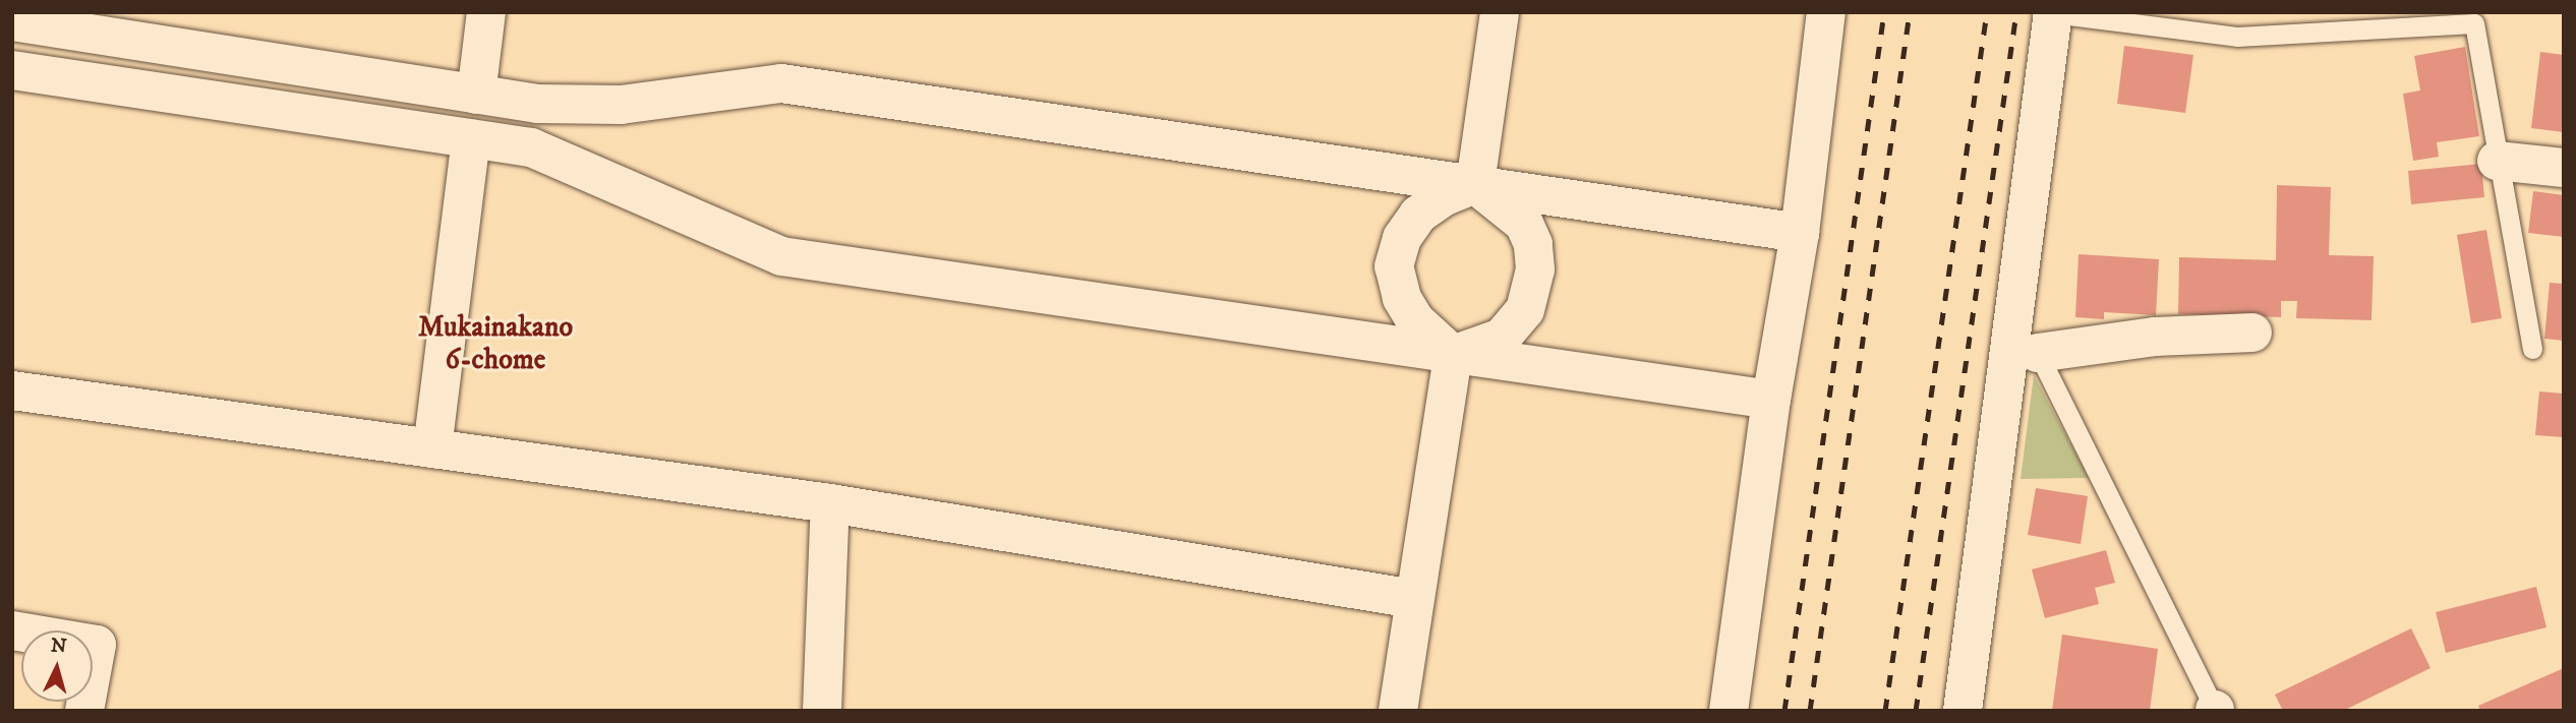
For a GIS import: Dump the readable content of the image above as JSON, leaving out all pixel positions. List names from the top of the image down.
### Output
{
  "districts": ["Mukainakano 6-chome"],
  "north": "top"
}
